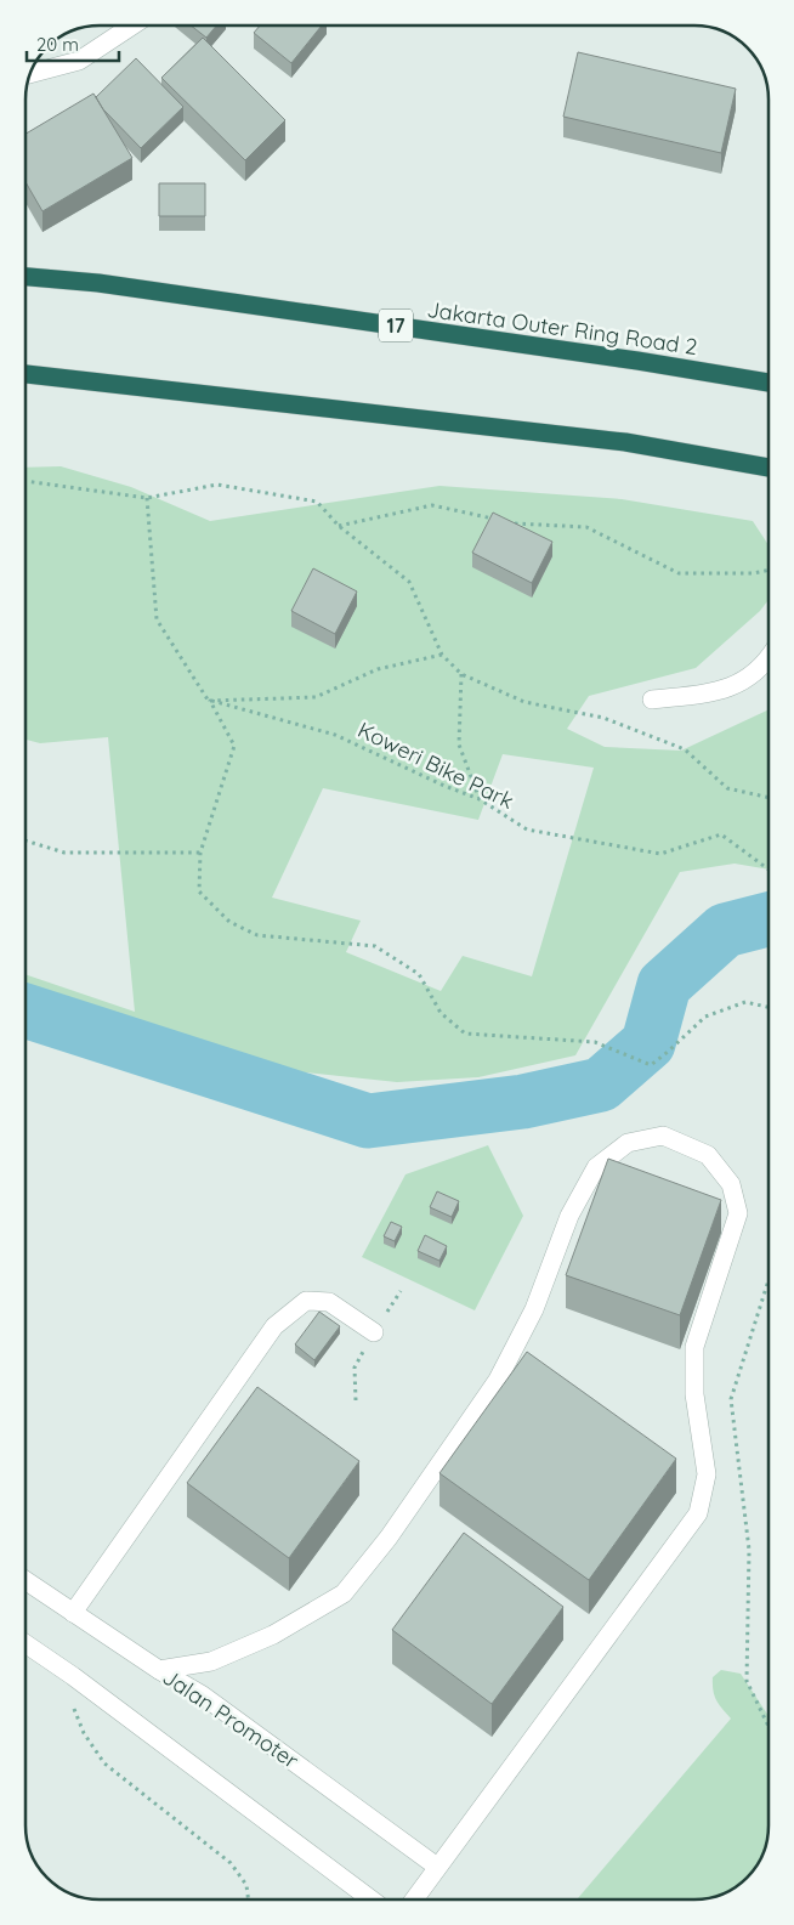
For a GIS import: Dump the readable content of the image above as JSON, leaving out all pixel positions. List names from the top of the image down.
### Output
{
  "streets": {
    "highway": ["17", "Jakarta Outer Ring Road 2"],
    "street": ["Jalan Promoter"],
    "path": ["Koweri Bike Park"]
  },
  "scale_bar": "20 m"
}
